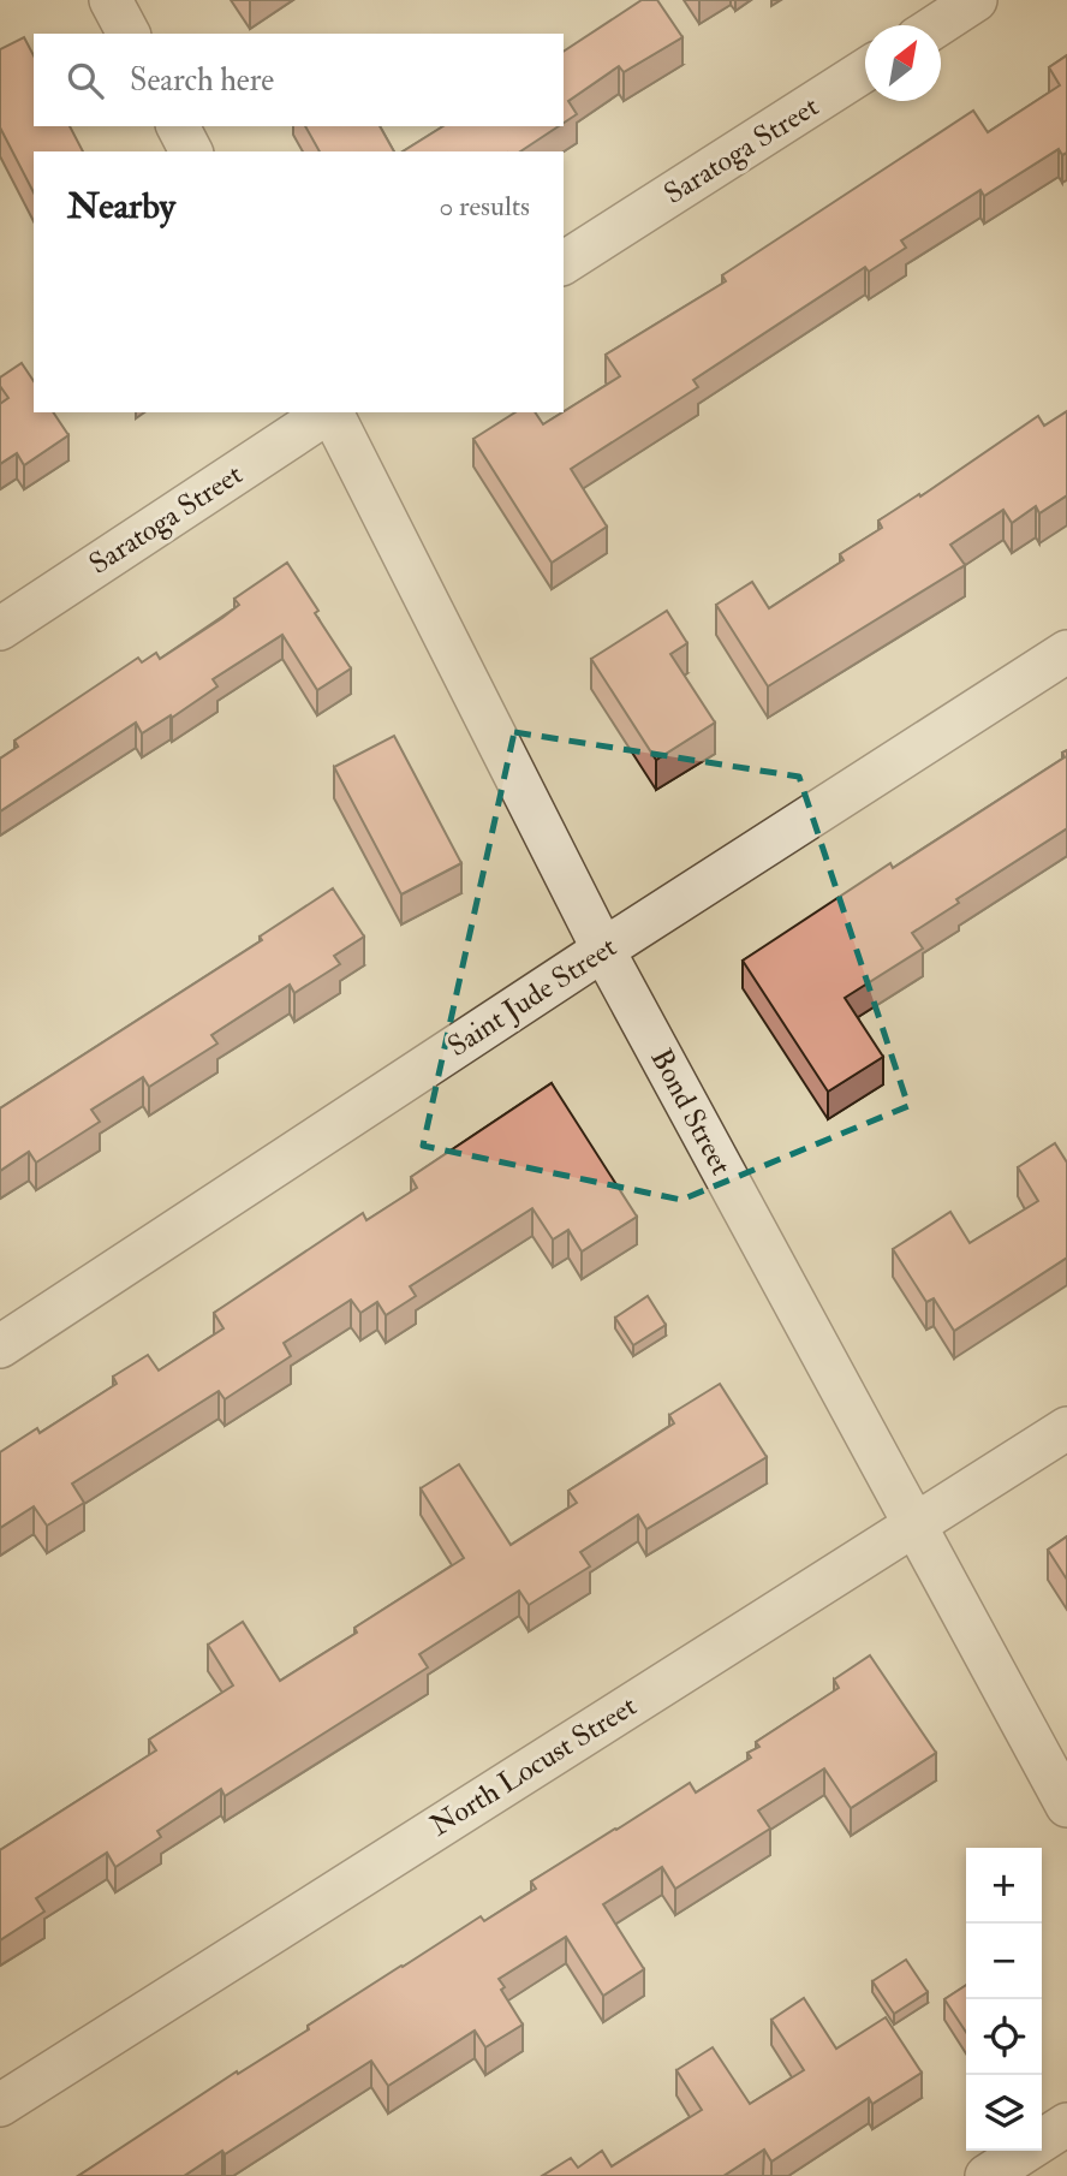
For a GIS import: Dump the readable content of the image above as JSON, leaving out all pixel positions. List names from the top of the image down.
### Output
{
  "streets": {
    "street": [
      "Saratoga Street",
      "Saint Jude Street",
      "Bond Street",
      "North Locust Street"
    ]
  },
  "crossings": [
    ["Saint Jude Street", "Bond Street"],
    ["Bond Street", "North Locust Street"]
  ],
  "north": "top right",
  "page": {
    "search": "Search here",
    "heading": ["Nearby", "0 results"],
    "map_buttons": ["+", "−"]
  }
}
